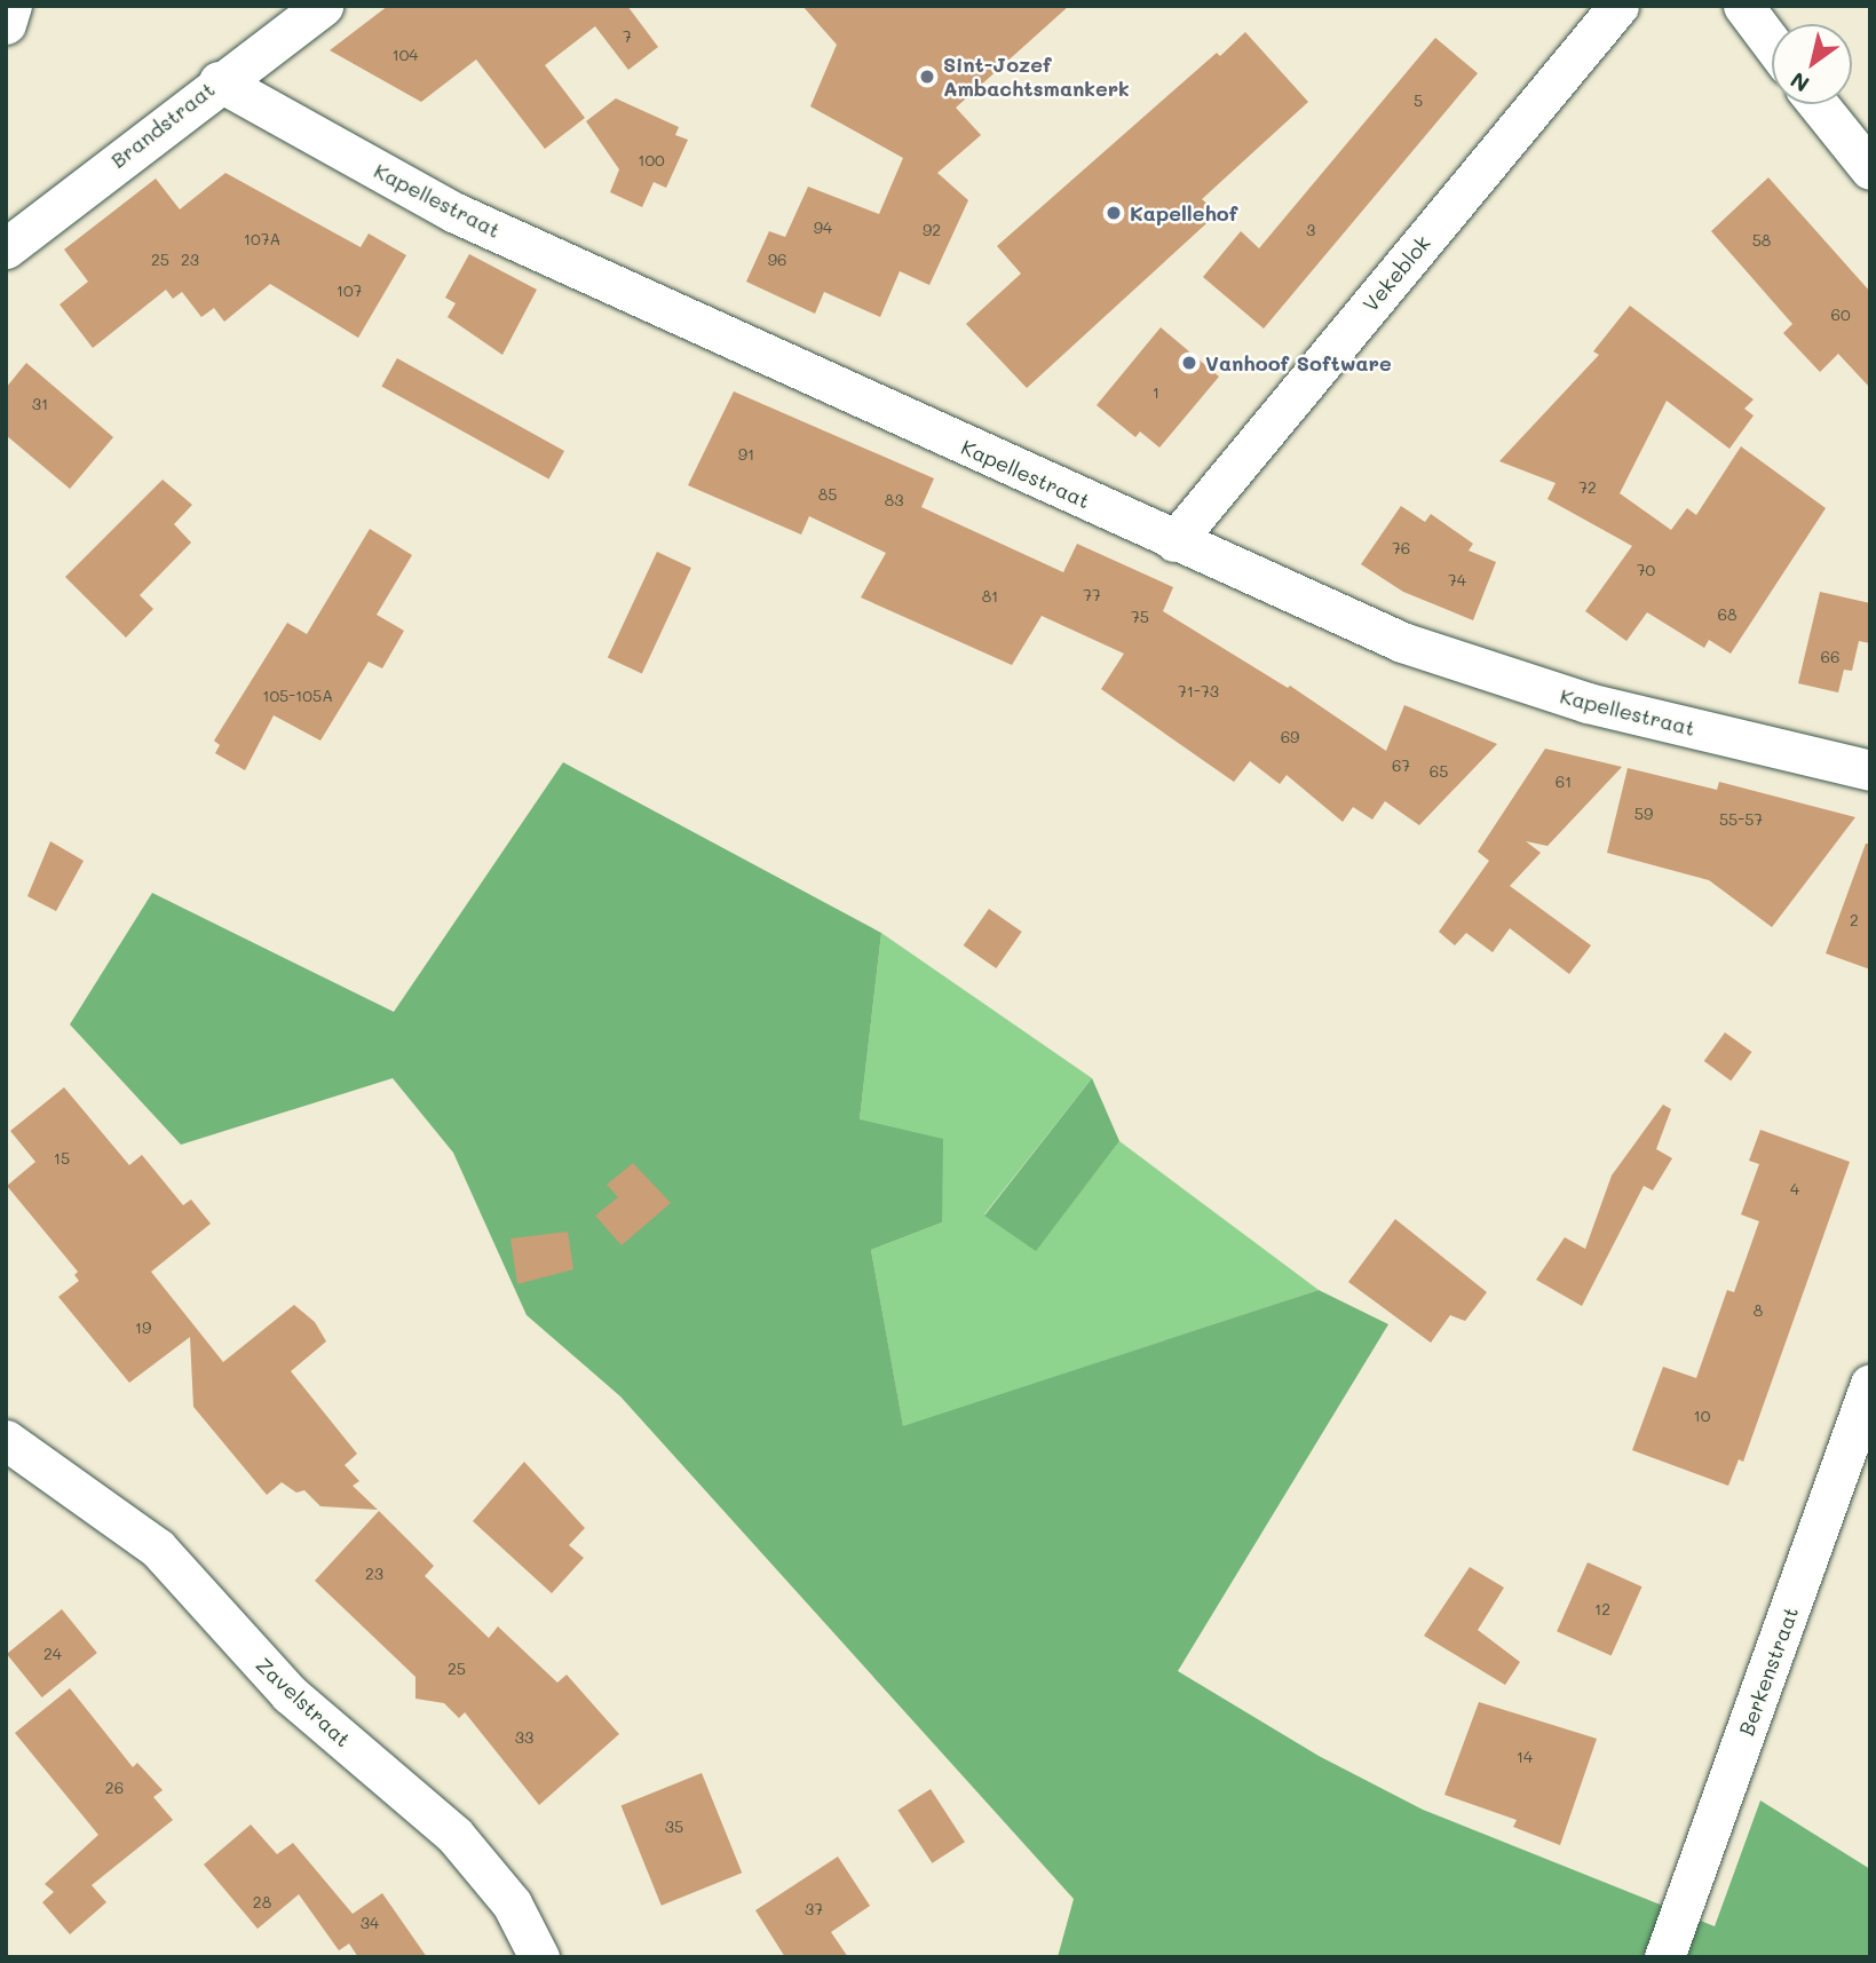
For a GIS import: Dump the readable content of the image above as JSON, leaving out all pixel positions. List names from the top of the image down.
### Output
{
  "streets": {
    "street": [
      "Brandstraat",
      "Kapellestraat",
      "Vekeblok",
      "Berkenstraat",
      "Zavelstraat"
    ]
  },
  "crossings": [
    ["Brandstraat", "Kapellestraat"],
    ["Kapellestraat", "Vekeblok"]
  ],
  "places": ["Sint-Jozef Ambachtsmankerk", "Kapellehof", "Vanhoof Software"],
  "house_numbers": [
    "7",
    "104",
    "5",
    "100",
    "94",
    "92",
    "3",
    "107A",
    "58",
    "25",
    "23",
    "96",
    "107",
    "60",
    "1",
    "31",
    "91",
    "72",
    "85",
    "83",
    "76",
    "70",
    "74",
    "77",
    "81",
    "68",
    "75",
    "66",
    "71-73",
    "105-105A",
    "69",
    "67",
    "65",
    "61",
    "59",
    "55-57",
    "2",
    "15",
    "4",
    "8",
    "19",
    "10",
    "23",
    "12",
    "24",
    "25",
    "33",
    "14",
    "26",
    "35",
    "28",
    "37",
    "34"
  ],
  "north": "bottom left"
}
